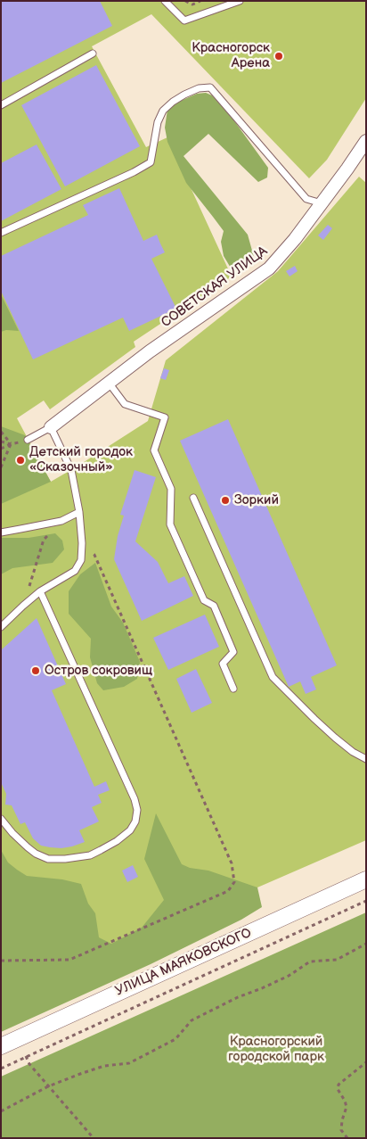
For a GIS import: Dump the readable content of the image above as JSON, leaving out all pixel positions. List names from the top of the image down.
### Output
{
  "streets": {
    "street": ["СОВЕТСКАЯ УЛИЦА", "УЛИЦА МАЯКОВСКОГО"]
  },
  "parks": ["Красногорский городской парк"],
  "places": [
    "Красногорск Арена",
    "Детский городок «Сказочный»",
    "Зоркий",
    "Остров сокровищ"
  ]
}
